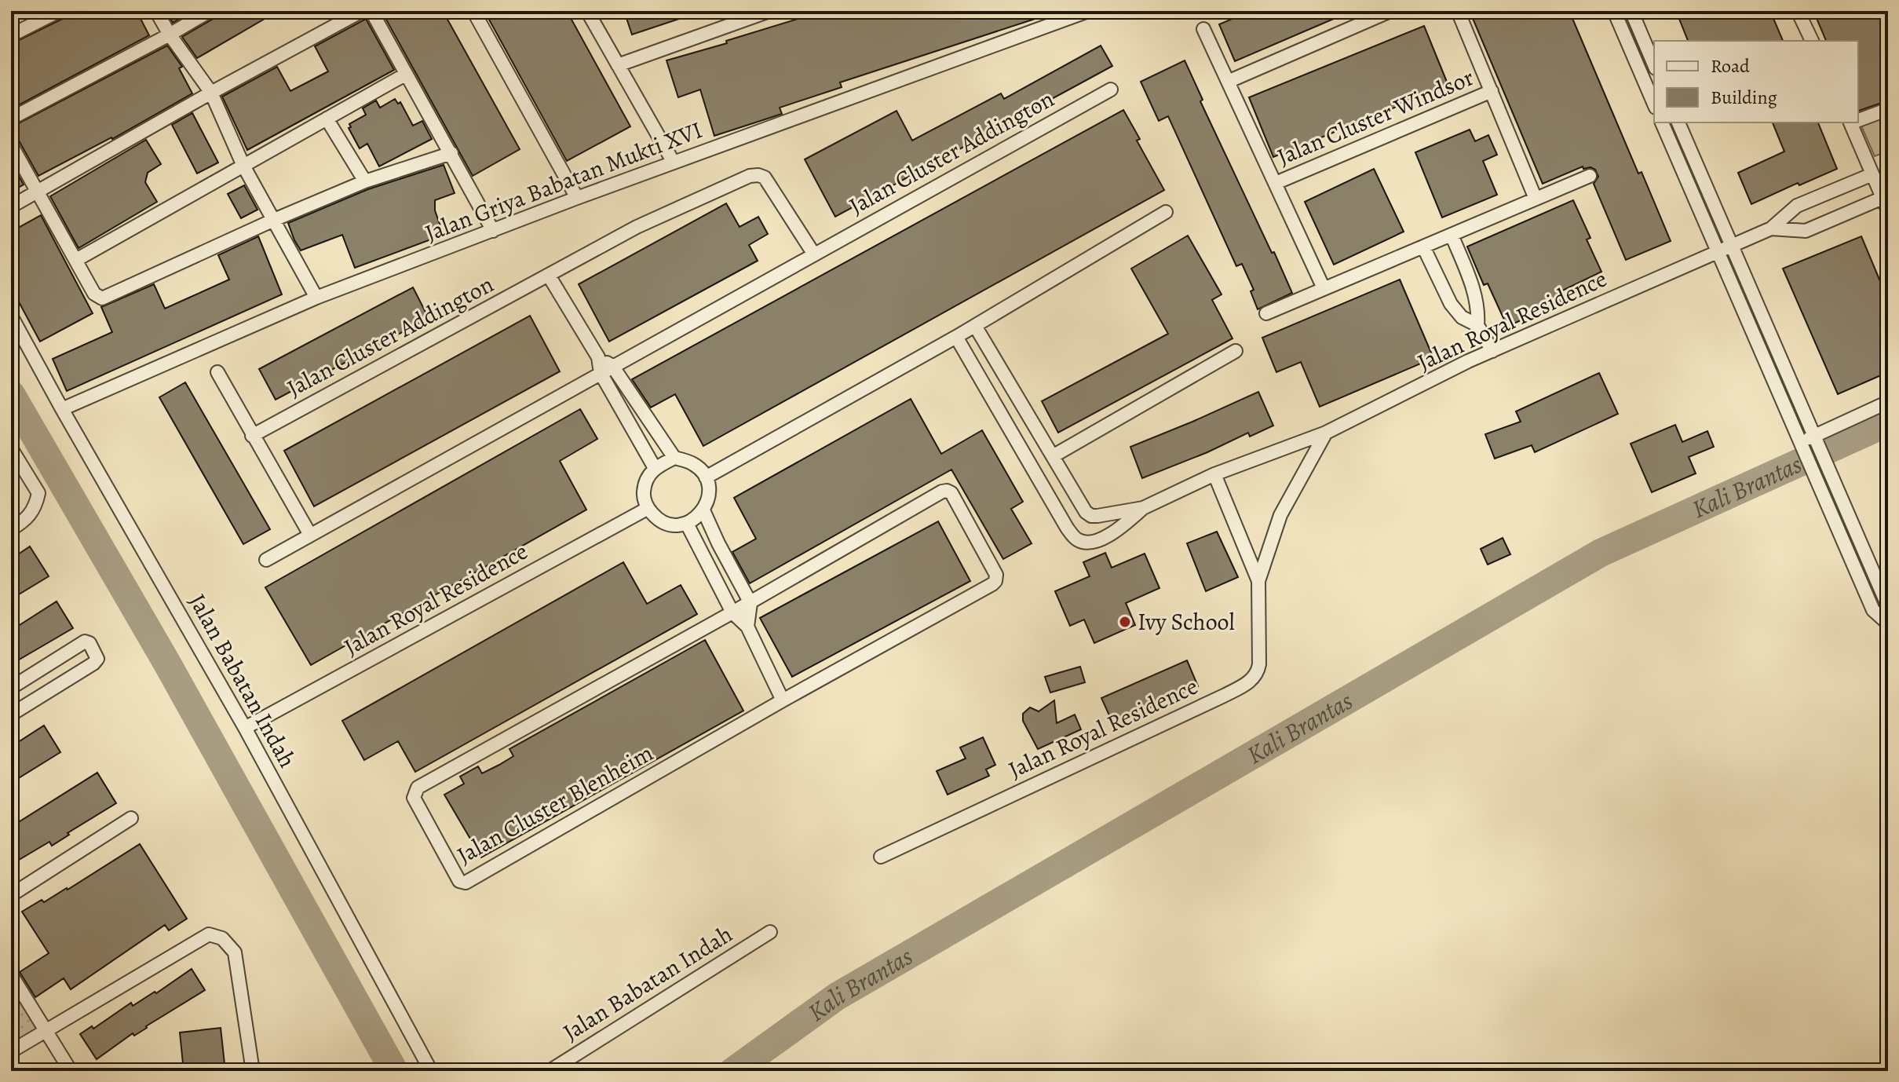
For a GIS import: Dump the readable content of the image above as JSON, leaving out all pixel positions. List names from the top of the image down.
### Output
{
  "streets": {
    "street": [
      "Jalan Cluster Windsor",
      "Jalan Cluster Addington",
      "Jalan Griya Babatan Mukti XVI",
      "Jalan Royal Residence",
      "Jalan Babatan Indah",
      "Jalan Cluster Blenheim"
    ]
  },
  "crossings": [
    ["Jalan Griya Babatan Mukti XVI", "Jalan Babatan Indah"],
    ["Jalan Royal Residence", "Jalan Babatan Indah"]
  ],
  "water": ["Kali Brantas"],
  "places": ["Ivy School"],
  "legend": ["Road", "Building"]
}
